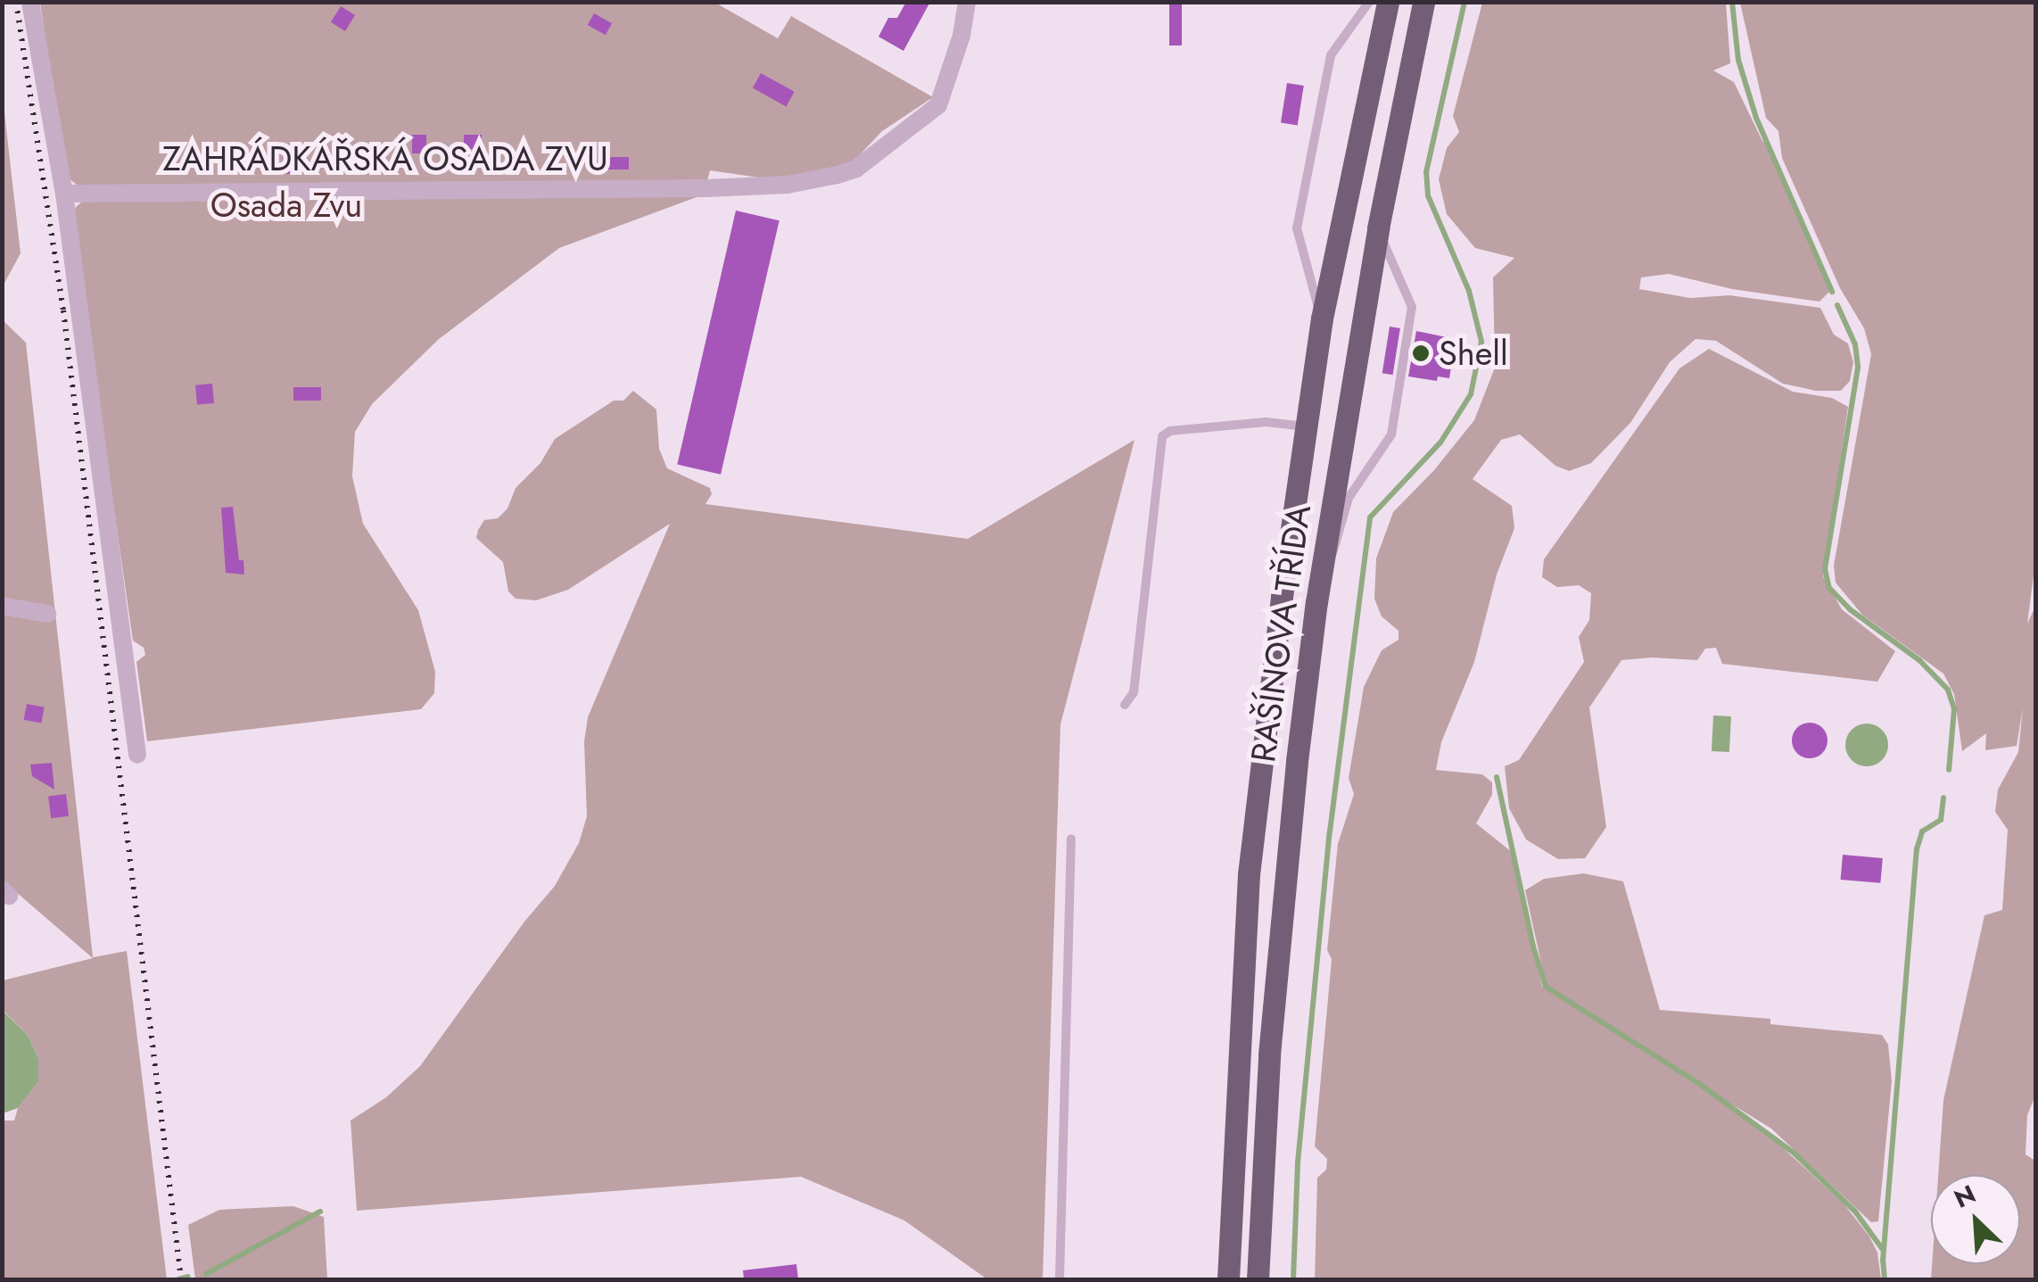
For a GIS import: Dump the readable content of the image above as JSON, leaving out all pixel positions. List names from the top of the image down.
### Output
{
  "streets": {
    "main road": ["RAŠÍNOVA TŘÍDA"],
    "street": ["ZAHRÁDKÁŘSKÁ OSADA ZVU"]
  },
  "parks": ["Osada Zvu"],
  "places": ["Shell"],
  "north": "top left"
}
